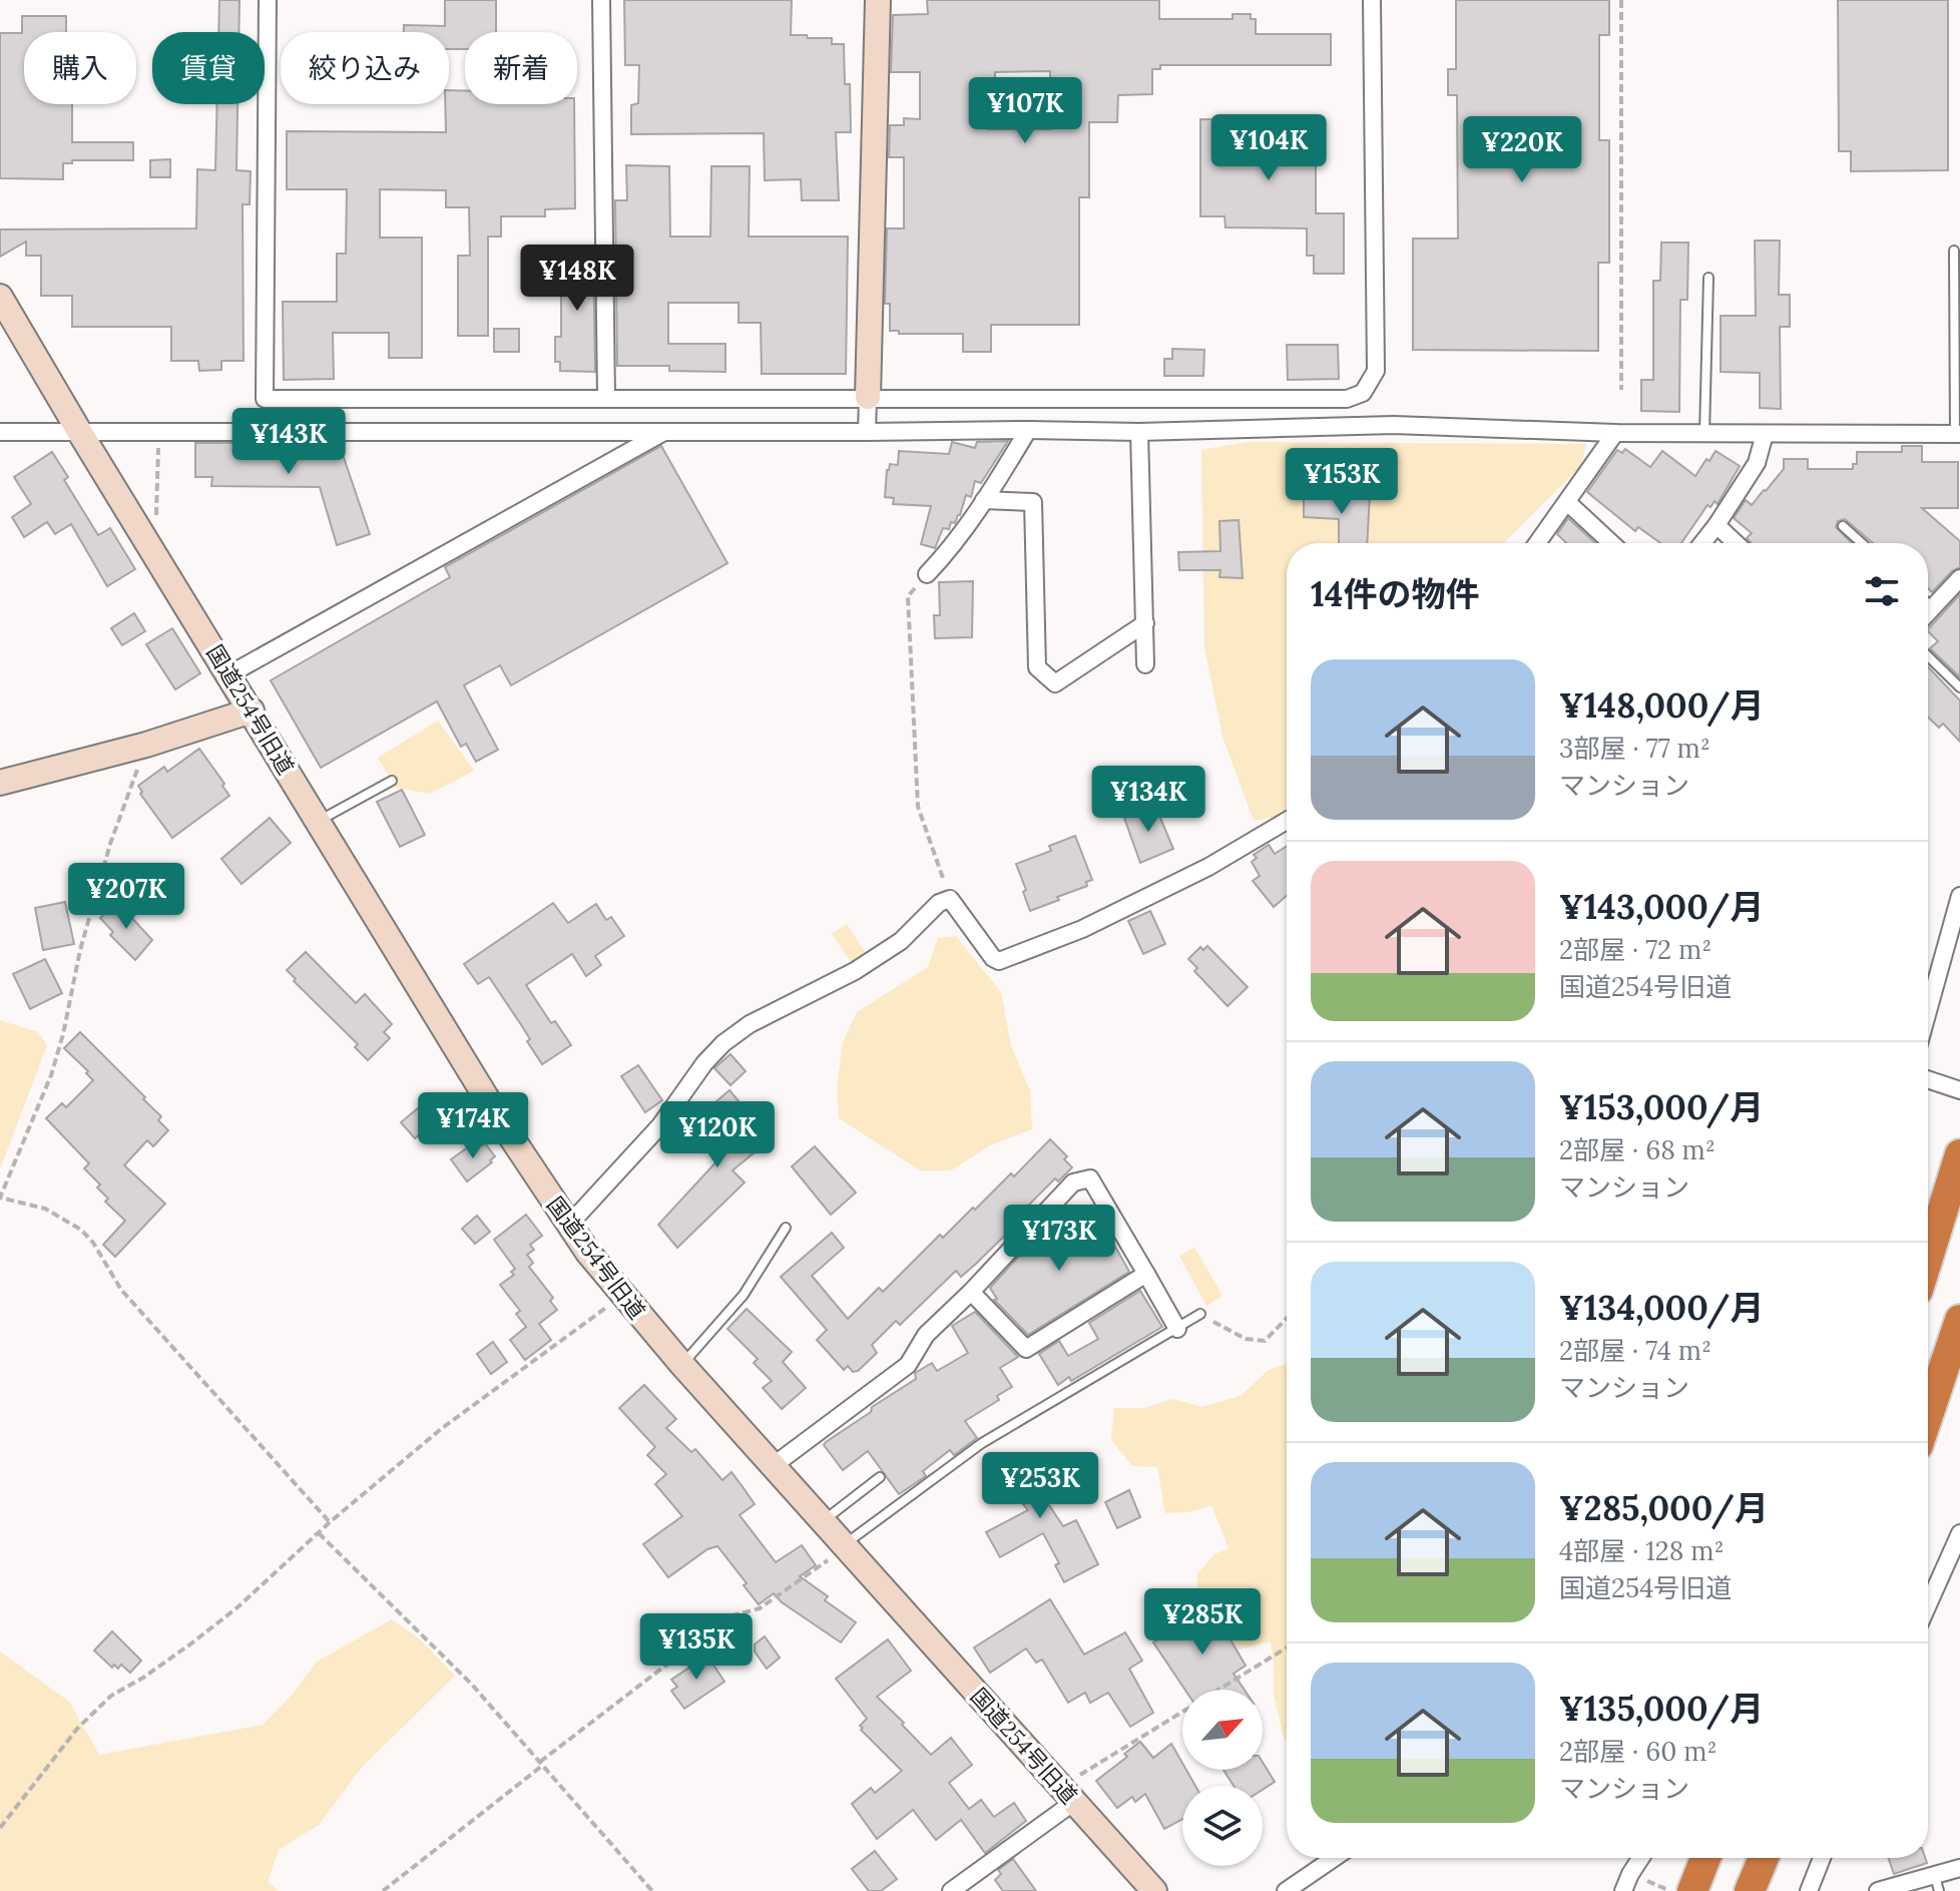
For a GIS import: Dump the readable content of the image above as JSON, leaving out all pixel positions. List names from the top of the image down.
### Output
{
  "streets": {
    "street": ["国道254号旧道"]
  },
  "north": "top right",
  "page": {
    "chip": [
      "購入",
      "賃貸",
      "絞り込み",
      "新着"
    ],
    "price": [
      "¥107K",
      "¥104K",
      "¥220K",
      "¥148K",
      "¥143K",
      "¥153K",
      "¥134K",
      "¥207K",
      "¥174K",
      "¥120K",
      "¥173K",
      "¥253K",
      "¥285K",
      "¥135K"
    ],
    "heading": "14件の物件",
    "list": [
      {
        "name": "¥148,000/月",
        "note": "3部屋 · 77 m² · マンション"
      },
      {
        "name": "¥143,000/月",
        "note": "2部屋 · 72 m² · 国道254号旧道"
      },
      {
        "name": "¥153,000/月",
        "note": "2部屋 · 68 m² · マンション"
      },
      {
        "name": "¥134,000/月",
        "note": "2部屋 · 74 m² · マンション"
      },
      {
        "name": "¥285,000/月",
        "note": "4部屋 · 128 m² · 国道254号旧道"
      },
      {
        "name": "¥135,000/月",
        "note": "2部屋 · 60 m² · マンション"
      }
    ]
  }
}
